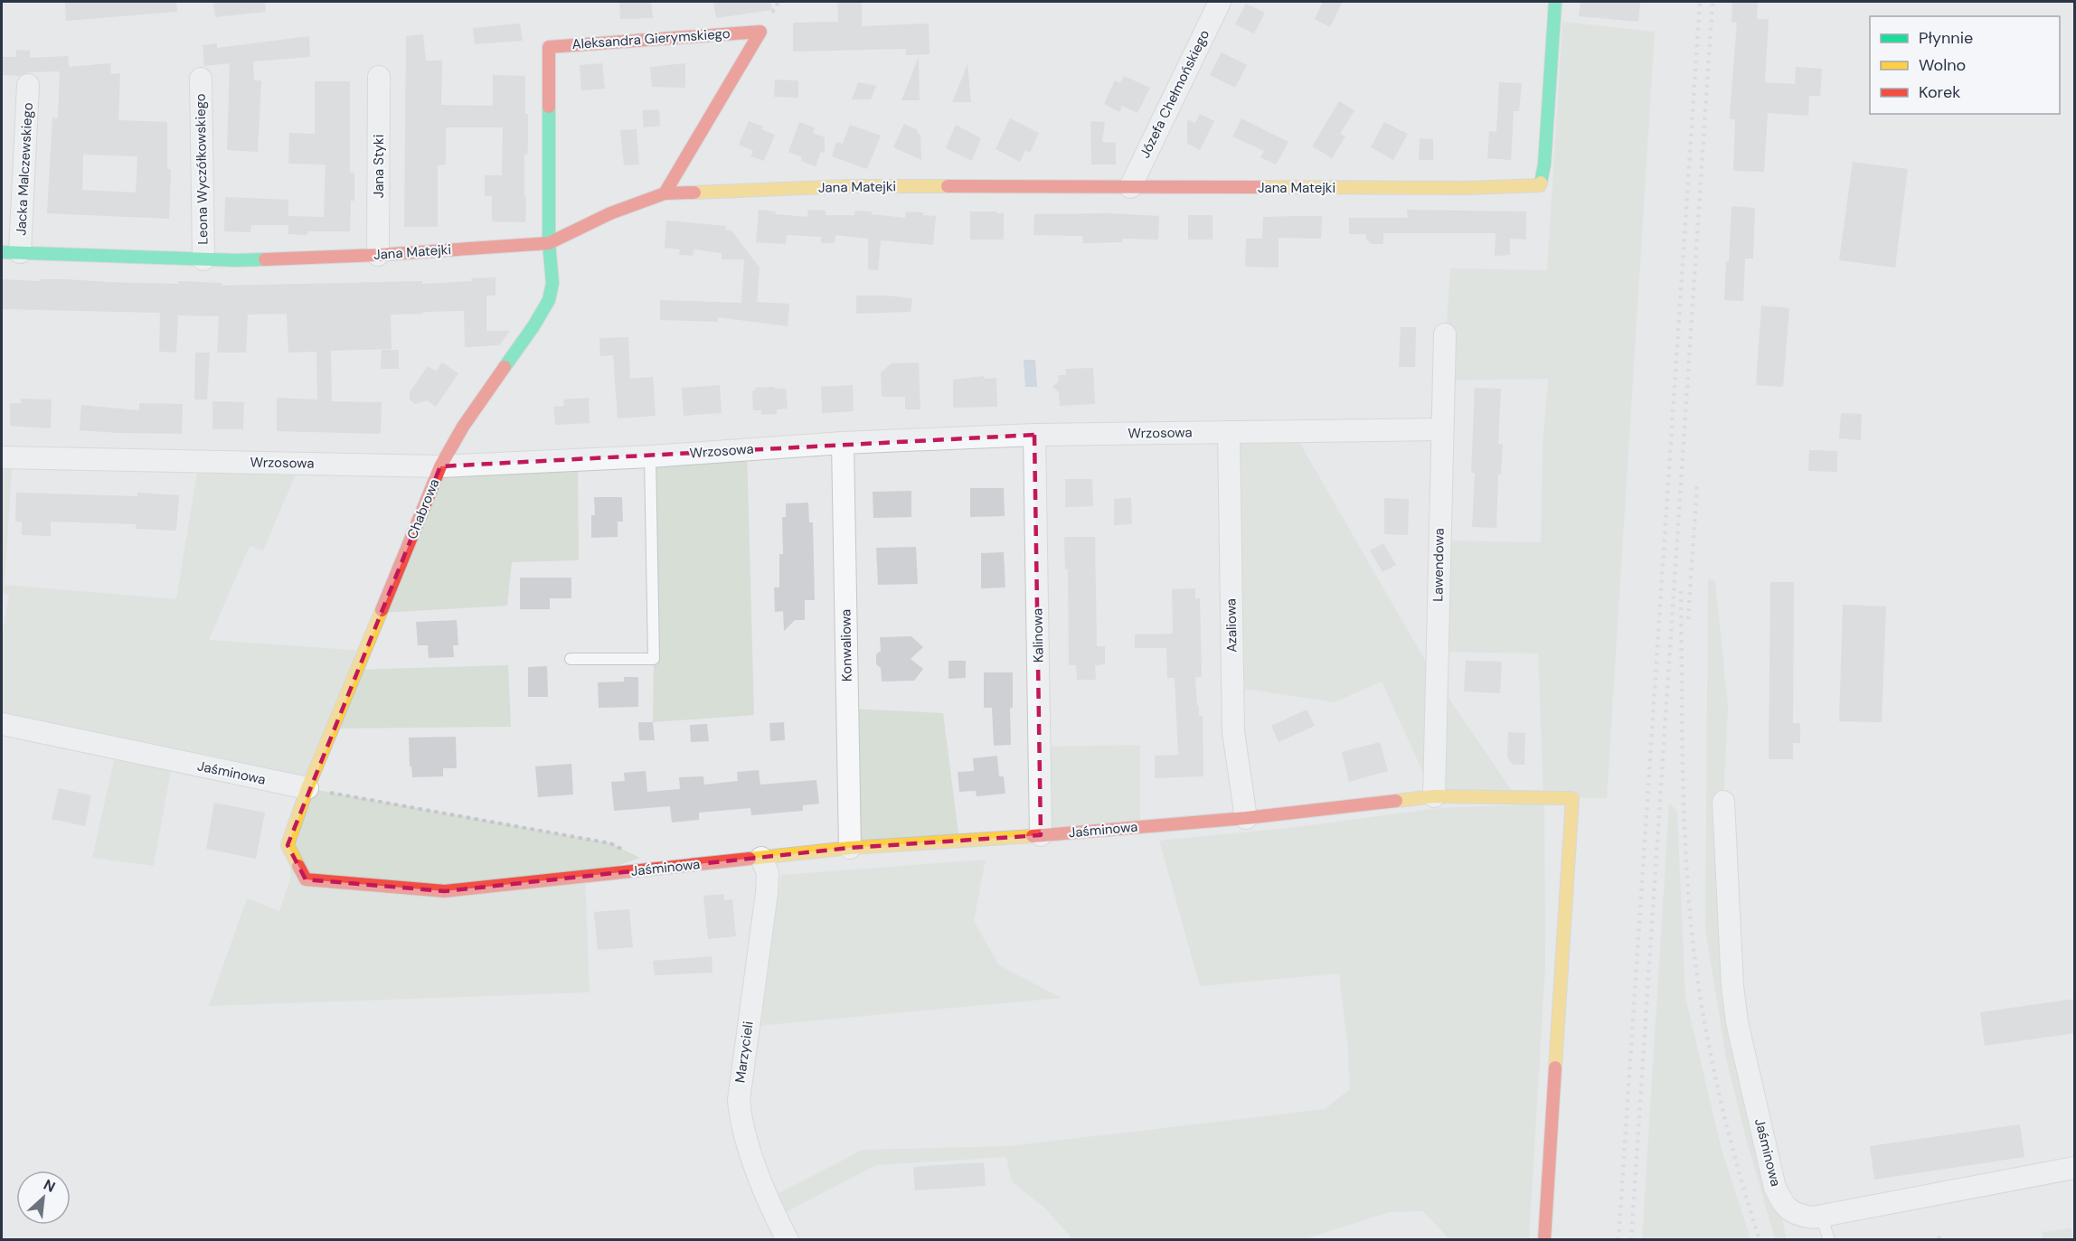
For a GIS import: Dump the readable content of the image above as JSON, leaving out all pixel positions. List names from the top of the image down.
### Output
{
  "streets": {
    "street": [
      "Aleksandra Gierymskiego",
      "Józefa Chełmońskiego",
      "Jana Styki",
      "Jacka Malczewskiego",
      "Leona Wyczółkowskiego",
      "Jana Matejki",
      "Wrzosowa",
      "Chabrowa",
      "Lawendowa",
      "Azaliowa",
      "Kalinowa",
      "Konwaliowa",
      "Jaśminowa",
      "Marzycieli"
    ]
  },
  "crossings": [
    ["Aleksandra Gierymskiego", "Jana Matejki"],
    ["Aleksandra Gierymskiego", "Chabrowa"],
    ["Józefa Chełmońskiego", "Jana Matejki"],
    ["Jana Styki", "Jana Matejki"],
    ["Jacka Malczewskiego", "Jana Matejki"],
    ["Leona Wyczółkowskiego", "Jana Matejki"],
    ["Jana Matejki", "Chabrowa"],
    ["Wrzosowa", "Chabrowa"],
    ["Wrzosowa", "Lawendowa"],
    ["Wrzosowa", "Azaliowa"],
    ["Wrzosowa", "Kalinowa"],
    ["Wrzosowa", "Konwaliowa"],
    ["Chabrowa", "Jaśminowa"],
    ["Lawendowa", "Jaśminowa"],
    ["Azaliowa", "Jaśminowa"],
    ["Kalinowa", "Jaśminowa"],
    ["Konwaliowa", "Jaśminowa"],
    ["Jaśminowa", "Marzycieli"]
  ],
  "legend": ["Płynnie", "Wolno", "Korek"],
  "north": "top right"
}
